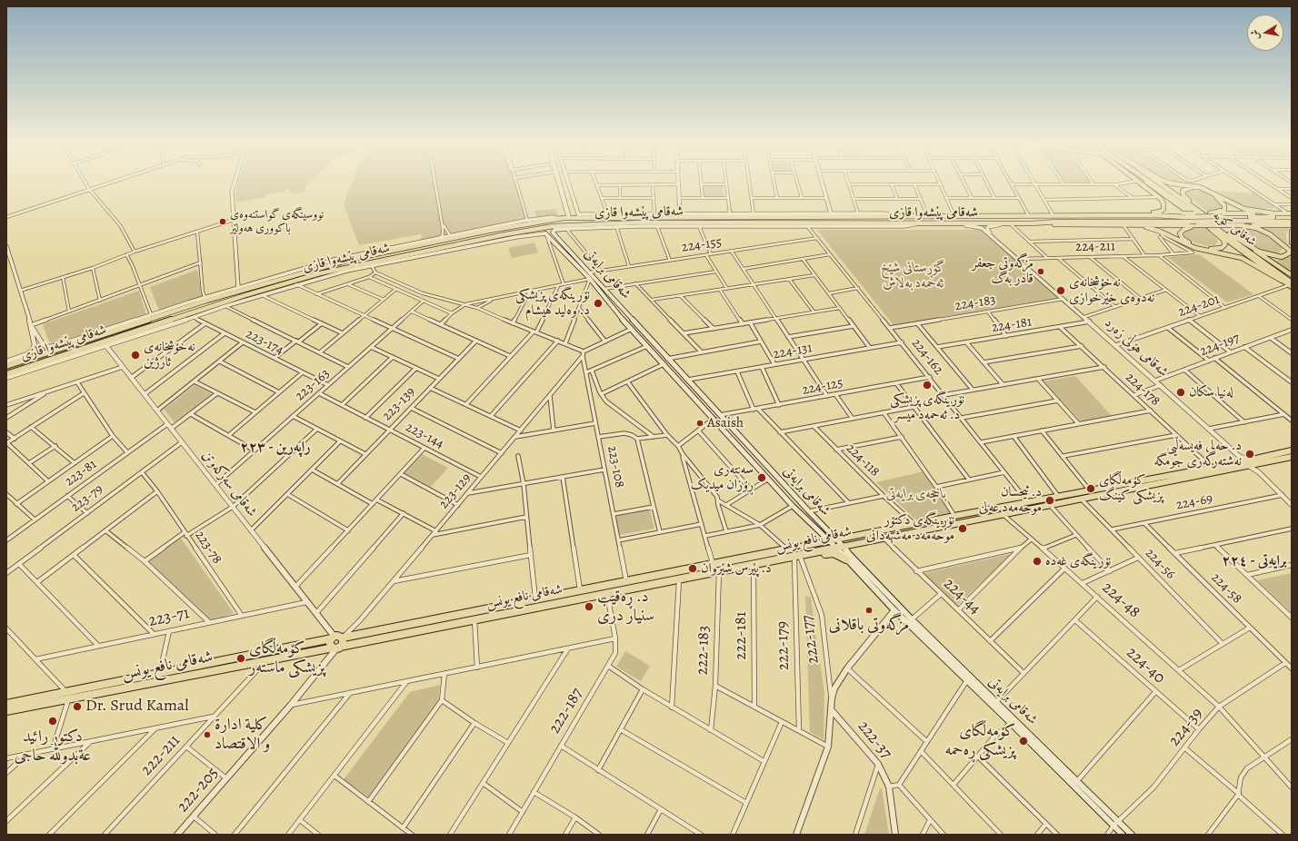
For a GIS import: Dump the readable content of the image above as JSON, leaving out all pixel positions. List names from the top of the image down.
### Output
{
  "streets": {
    "main road": [
      "شەقامی پێشەوا قازی",
      "شەقامی کۆیە",
      "شەقامی برایەتی",
      "شەقامی نافع یونس"
    ],
    "street": [
      "224-155",
      "224-211",
      "224-183",
      "224-201",
      "224-181",
      "223-174",
      "224-197",
      "شەقامی هۆڵی زەرد",
      "224-131",
      "224-162",
      "223-163",
      "224-125",
      "224-178",
      "223-139",
      "223-144",
      "224-118",
      "223-108",
      "223-81",
      "شەقامی سەرکەوتن",
      "223-129",
      "223-79",
      "224-69",
      "223-78",
      "224-56",
      "224-58",
      "224-44",
      "224-48",
      "223-71",
      "222-181",
      "222-177",
      "222-179",
      "222-183",
      "224-40",
      "222-187",
      "224-39",
      "222-37",
      "222-211",
      "222-205"
    ]
  },
  "crossings": [
    ["شەقامی پێشەوا قازی", "شەقامی برایەتی"],
    ["شەقامی پێشەوا قازی", "شەقامی هۆڵی زەرد"],
    ["شەقامی کۆیە", "224-201"],
    ["224-155", "شەقامی برایەتی"],
    ["224-155", "224-162"],
    ["224-211", "شەقامی هۆڵی زەرد"],
    ["شەقامی برایەتی", "224-131"],
    ["شەقامی برایەتی", "224-125"],
    ["شەقامی برایەتی", "شەقامی نافع یونس"],
    ["شەقامی برایەتی", "224-39"],
    ["224-183", "شەقامی هۆڵی زەرد"],
    ["224-183", "224-162"],
    ["224-201", "شەقامی هۆڵی زەرد"],
    ["224-181", "شەقامی هۆڵی زەرد"],
    ["224-181", "224-178"],
    ["223-174", "223-163"],
    ["224-197", "شەقامی هۆڵی زەرد"],
    ["شەقامی هۆڵی زەرد", "شەقامی نافع یونس"],
    ["224-131", "224-162"],
    ["224-162", "224-125"],
    ["224-162", "شەقامی نافع یونس"],
    ["223-163", "223-144"],
    ["223-163", "شەقامی سەرکەوتن"],
    ["224-178", "شەقامی نافع یونس"],
    ["223-139", "223-144"],
    ["223-144", "223-129"],
    ["224-118", "شەقامی نافع یونس"],
    ["223-108", "223-129"],
    ["223-108", "شەقامی نافع یونس"],
    ["223-81", "شەقامی سەرکەوتن"],
    ["شەقامی سەرکەوتن", "223-129"],
    ["شەقامی سەرکەوتن", "223-79"],
    ["شەقامی سەرکەوتن", "شەقامی نافع یونس"],
    ["شەقامی سەرکەوتن", "223-71"],
    ["شەقامی سەرکەوتن", "222-205"],
    ["223-129", "شەقامی نافع یونس"],
    ["223-129", "222-205"],
    ["223-79", "223-78"],
    ["224-69", "224-56"],
    ["224-69", "224-58"],
    ["شەقامی نافع یونس", "224-56"],
    ["شەقامی نافع یونس", "224-44"],
    ["شەقامی نافع یونس", "224-48"],
    ["شەقامی نافع یونس", "222-181"],
    ["شەقامی نافع یونس", "222-183"],
    ["شەقامی نافع یونس", "222-187"],
    ["شەقامی نافع یونس", "222-211"],
    ["شەقامی نافع یونس", "222-205"],
    ["223-78", "223-71"],
    ["224-58", "224-39"],
    ["224-48", "224-39"],
    ["222-177", "222-179"],
    ["224-40", "224-39"]
  ],
  "districts": ["راپەرین - ٢٢٣", "برایەتی - ٢٢٤"],
  "parks": ["گۆڕستانی شێخ ئەحمەد بەلاش", "باخچەی برایەتی"],
  "places": [
    "نووسینگەی گواستنەوەی باکووری هەولێر",
    "مزگەوتی جعفر قادر بەگ",
    "نەخۆشخانەی نەدوەی خێرخوازی",
    "نۆرینگەی پزیشکی د. وەلید هیشام",
    "نەخۆشخانەی ئارژین",
    "نۆرینگەی پزیشکی د. ئەحمەد میسر",
    "لەنیا سکان",
    "Asaish",
    "د. حەلی فەیسەڵیی نەشتەرگەری جومگە",
    "سەنتەری ڕۆزان میدیک",
    "کۆمەڵگای پزیشکی کینگ",
    "د. ئیحسان موحەمەد عەلی",
    "نۆڕینگەی دکتۆر موحەمەد مەشهەدانی",
    "نۆرینگەی غەدە",
    "د. پێرس شێروان",
    "د. ڕەقیب سنیار دری",
    "مزگەوتی باقلانی",
    "کۆمەڵگای پزیشکی ماستەر",
    "Dr. Srud Kamal",
    "دكتور رائيد عةبدولله حاجى",
    "كلية ادارة و الاقتصاد",
    "کۆمەڵگای پزیشکی ڕەحمە"
  ],
  "north": "left"
}
